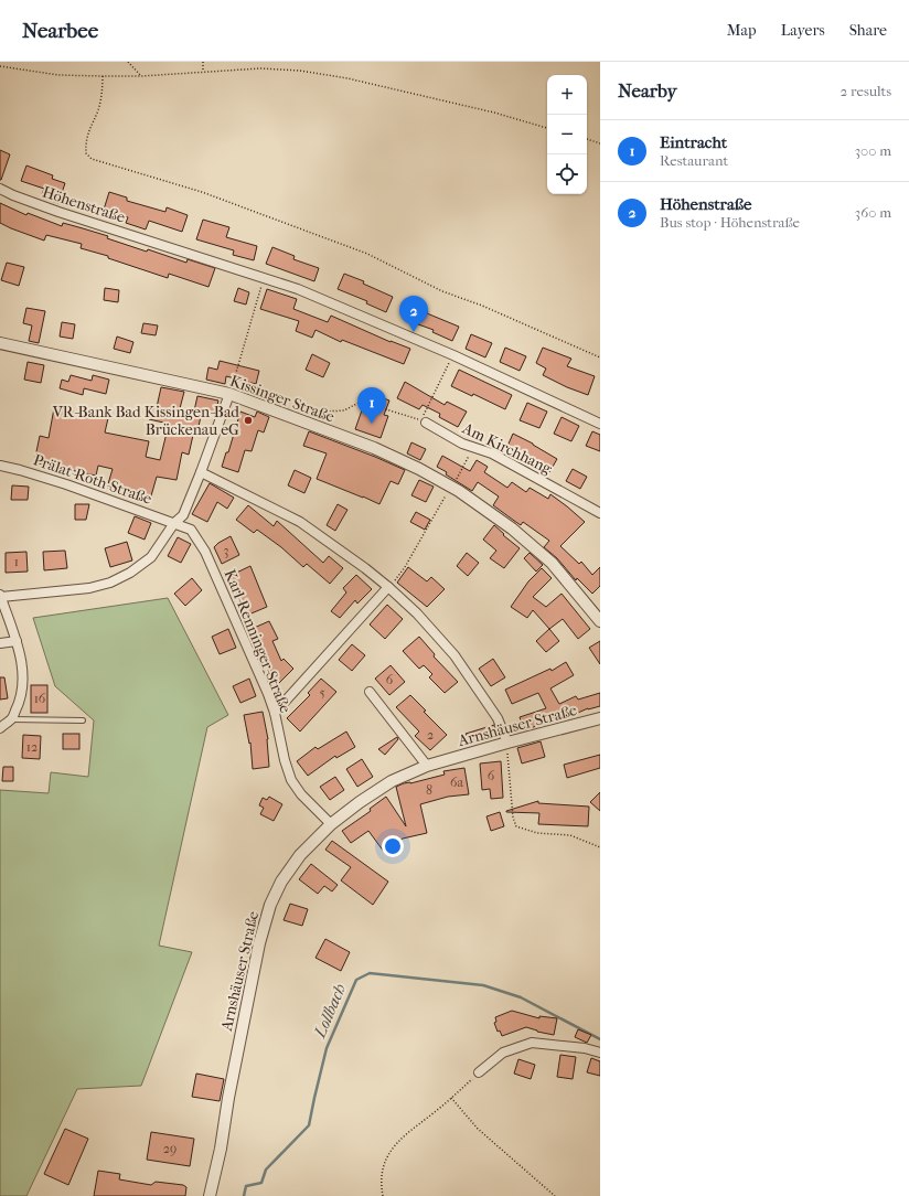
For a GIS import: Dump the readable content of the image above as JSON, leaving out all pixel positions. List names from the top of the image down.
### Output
{
  "streets": {
    "street": [
      "Höhenstraße",
      "Kissinger Straße",
      "Am Kirchhang",
      "Prälat-Roth-Straße",
      "Karl-Renninger-Straße",
      "Arnshäuser Straße"
    ]
  },
  "crossings": [
    ["Prälat-Roth-Straße", "Karl-Renninger-Straße"],
    ["Karl-Renninger-Straße", "Arnshäuser Straße"]
  ],
  "water": ["Lollbach"],
  "places": ["VR-Bank Bad Kissingen-Bad Brückenau eG"],
  "house_numbers": [
    "3",
    "1",
    "6",
    "5",
    "16",
    "2",
    "12",
    "6",
    "6a",
    "8",
    "29"
  ],
  "page": {
    "header": "Nearbee",
    "nav": ["Map", "Layers", "Share"],
    "heading": ["Nearby", "2 results"],
    "map_buttons": ["+", "−"],
    "list": [
      {
        "mark": "1",
        "name": "Eintracht",
        "note": "Restaurant",
        "value": "300 m"
      },
      {
        "mark": "2",
        "name": "Höhenstraße",
        "note": "Bus stop · Höhenstraße",
        "value": "360 m"
      }
    ],
    "pins": ["2", "1"]
  }
}
